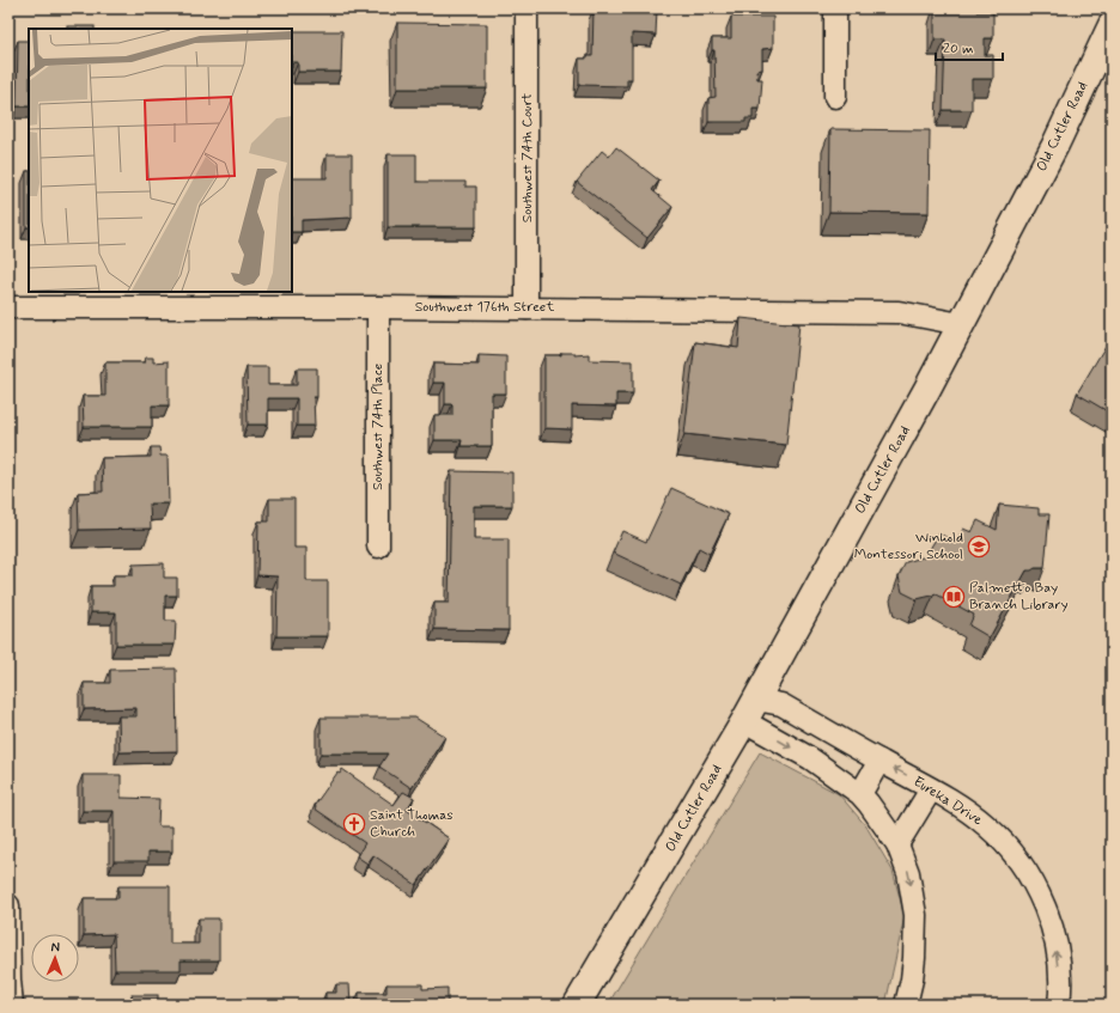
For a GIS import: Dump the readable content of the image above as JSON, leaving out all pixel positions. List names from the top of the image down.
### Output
{
  "streets": {
    "main road": ["Old Cutler Road"],
    "street": [
      "Southwest 74th Court",
      "Southwest 176th Street",
      "Southwest 74th Place",
      "Eureka Drive"
    ]
  },
  "crossings": [
    ["Old Cutler Road", "Southwest 176th Street"],
    ["Old Cutler Road", "Eureka Drive"],
    ["Southwest 74th Court", "Southwest 176th Street"],
    ["Southwest 176th Street", "Southwest 74th Place"]
  ],
  "one_way": ["Eureka Drive"],
  "places": {
    "school or university": ["Winhold Montessori School"],
    "library": ["Palmetto Bay Branch Library"],
    "church": ["Saint Thomas Church"]
  },
  "scale_bar": "20 m",
  "north": "top"
}
